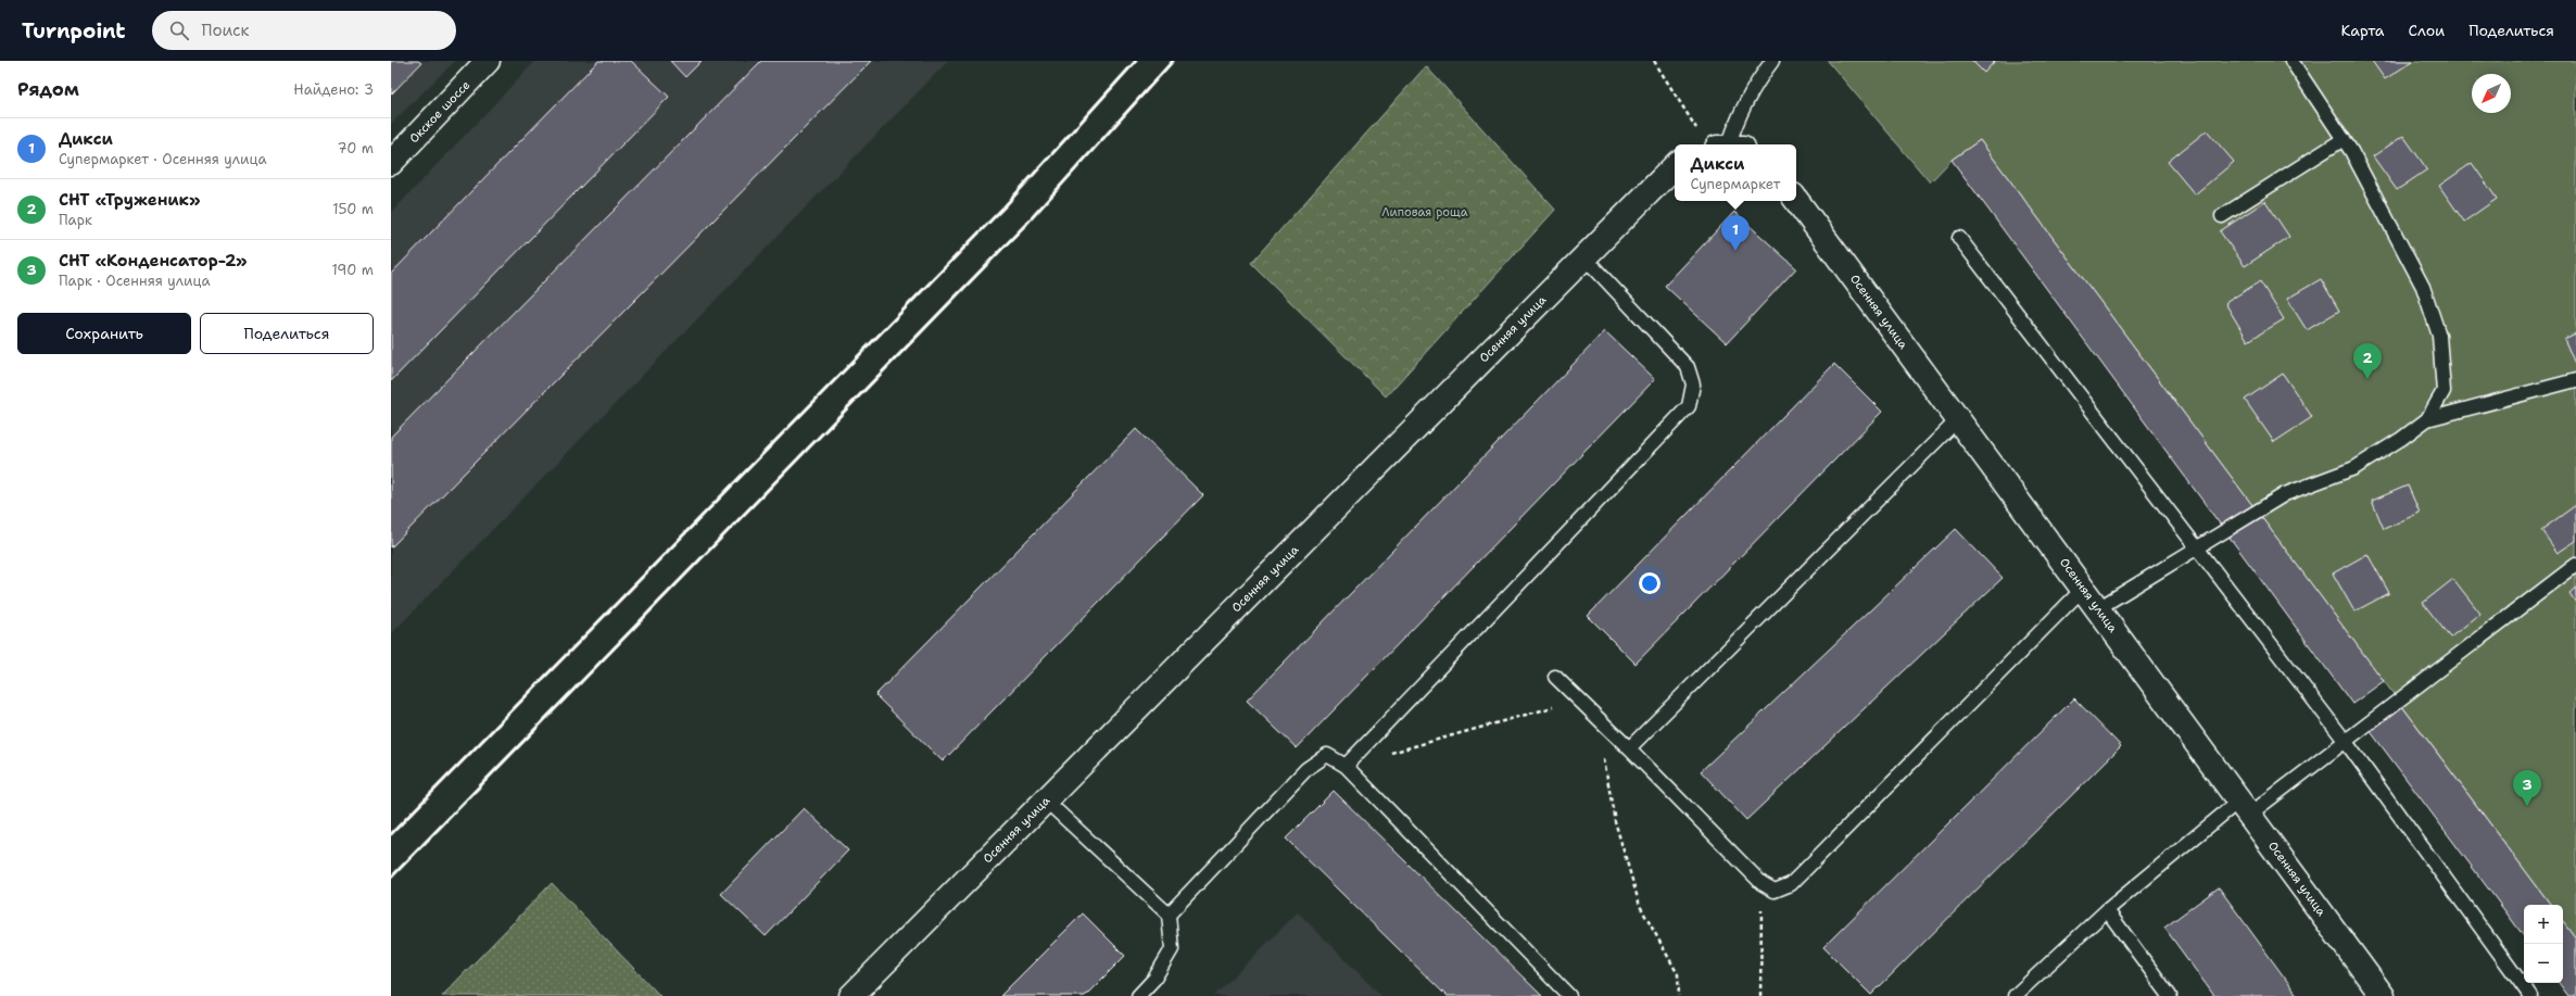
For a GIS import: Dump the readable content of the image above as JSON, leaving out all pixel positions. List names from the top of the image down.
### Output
{
  "streets": {
    "street": ["Окское шоссе", "Осенняя улица"]
  },
  "parks": ["Липовая роща"],
  "north": "bottom left",
  "page": {
    "header": "Turnpoint",
    "search": "Поиск",
    "nav": ["Карта", "Слои", "Поделиться"],
    "heading": ["Рядом", "Найдено: 3"],
    "list": [
      {
        "mark": "1",
        "name": "Дикси",
        "note": "Супермаркет · Осенняя улица",
        "value": "70 m"
      },
      {
        "mark": "2",
        "name": "СНТ «Труженик»",
        "note": "Парк",
        "value": "150 m"
      },
      {
        "mark": "3",
        "name": "СНТ «Конденсатор-2»",
        "note": "Парк · Осенняя улица",
        "value": "190 m"
      }
    ],
    "popup": ["Дикси", "Супермаркет"],
    "pins": ["1", "2", "3"],
    "buttons": ["Сохранить", "Поделиться"],
    "map_buttons": ["+", "−"]
  }
}
